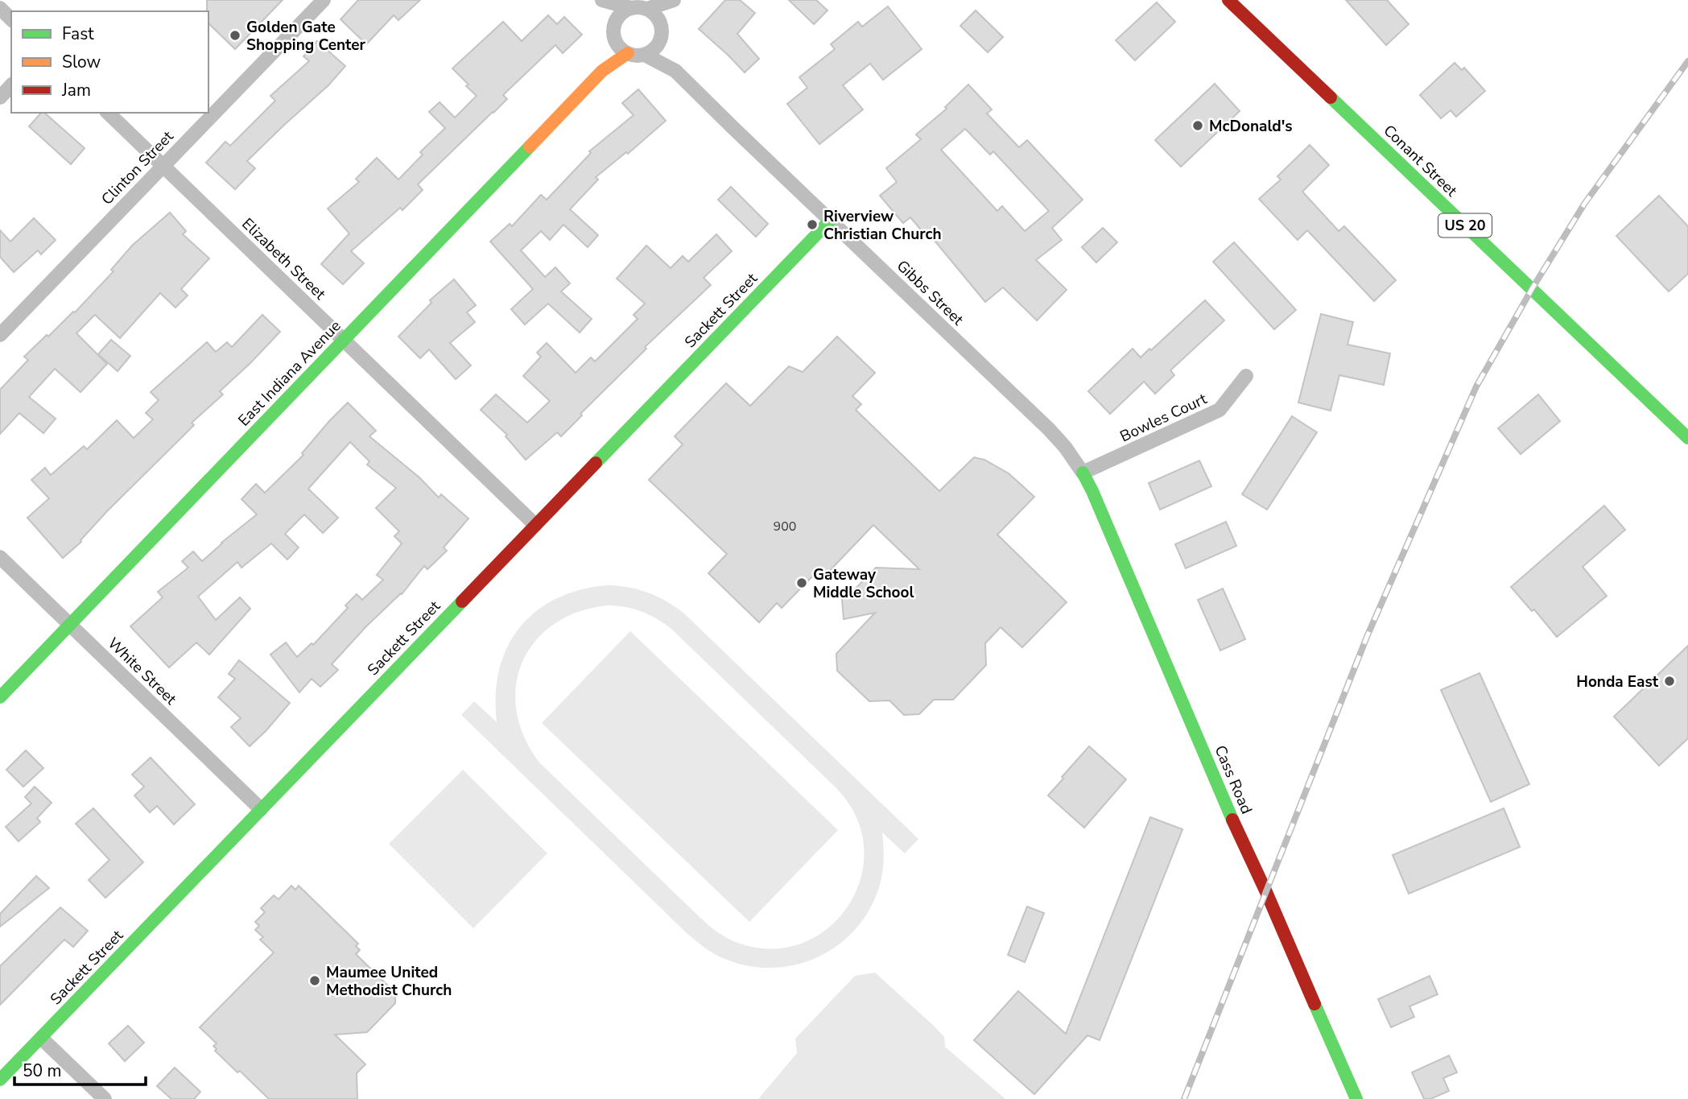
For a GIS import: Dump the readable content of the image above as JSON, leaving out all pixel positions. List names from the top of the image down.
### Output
{
  "streets": {
    "street": [
      "Conant Street",
      "Clinton Street",
      "US 20",
      "Elizabeth Street",
      "Gibbs Street",
      "Sackett Street",
      "East Indiana Avenue",
      "Bowles Court",
      "White Street",
      "Cass Road"
    ]
  },
  "crossings": [
    ["Clinton Street", "Elizabeth Street"],
    ["Elizabeth Street", "Sackett Street"],
    ["Elizabeth Street", "East Indiana Avenue"],
    ["Gibbs Street", "Sackett Street"],
    ["Gibbs Street", "East Indiana Avenue"],
    ["Gibbs Street", "Bowles Court"],
    ["Gibbs Street", "Cass Road"],
    ["Sackett Street", "White Street"],
    ["East Indiana Avenue", "White Street"],
    ["Bowles Court", "Cass Road"]
  ],
  "places": [
    "Golden Gate Shopping Center",
    "McDonald's",
    "Riverview Christian Church",
    "Gateway Middle School",
    "Honda East",
    "Maumee United Methodist Church"
  ],
  "house_numbers": ["900"],
  "legend": ["Fast", "Slow", "Jam"],
  "scale_bar": "50 m"
}
